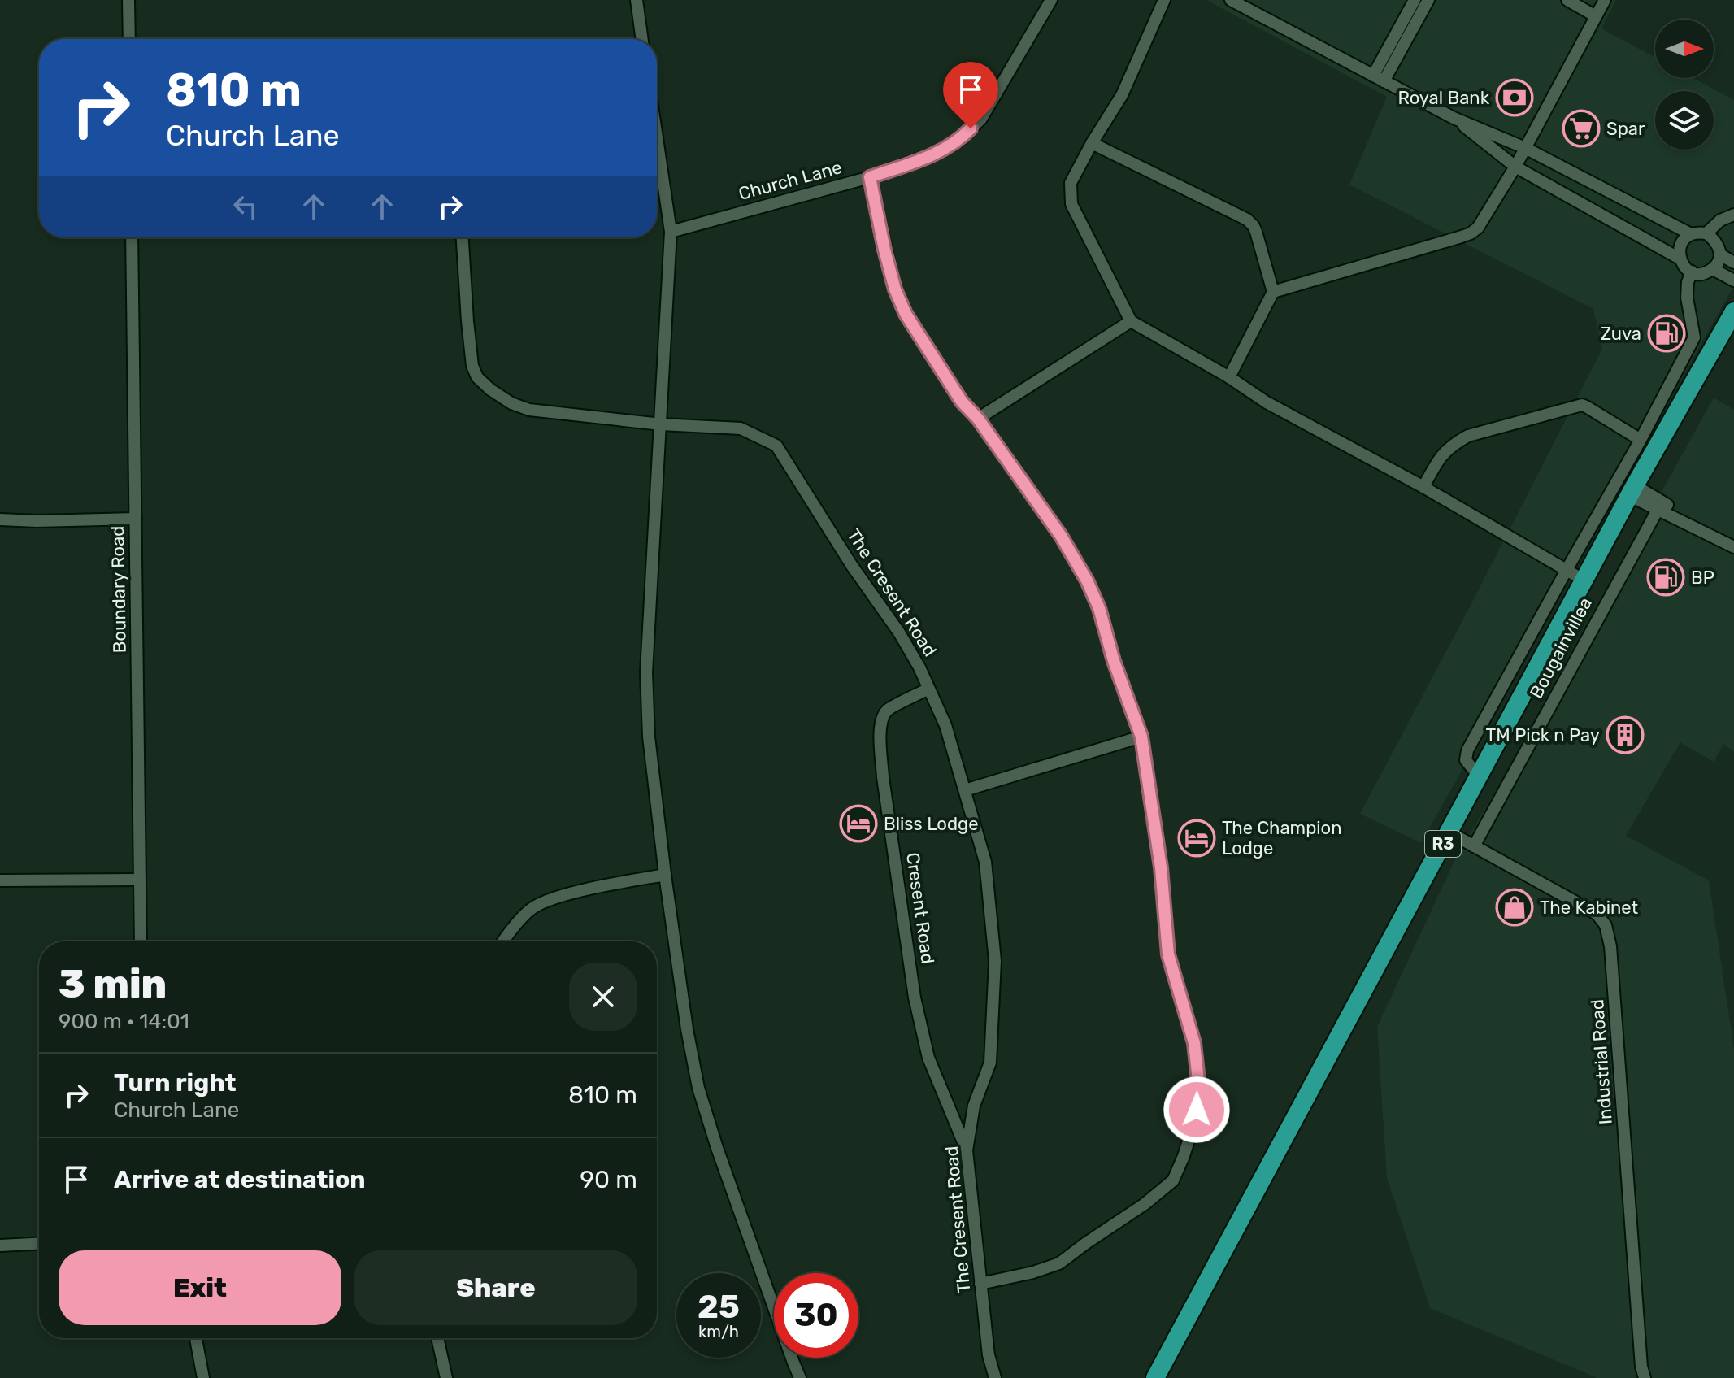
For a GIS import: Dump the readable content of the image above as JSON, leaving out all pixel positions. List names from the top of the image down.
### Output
{
  "streets": {
    "highway": ["R3"],
    "street": [
      "Church Lane",
      "Boundary Road",
      "The Cresent Road",
      "Bougainvillea",
      "Cresent Road",
      "Industrial Road"
    ]
  },
  "crossings": [
    ["The Cresent Road", "Cresent Road"],
    ["Bougainvillea", "Industrial Road"],
    ["R3", "Industrial Road"]
  ],
  "places": {
    "bank": ["Royal Bank"],
    "supermarket": ["Spar"],
    "fuel station": ["Zuva", "BP"],
    "building": ["TM Pick n Pay"],
    "hotel": ["Bliss Lodge", "The Champion Lodge"],
    "shop": ["The Kabinet"]
  },
  "north": "right",
  "page": {
    "turn": ["810 m", "Church Lane"],
    "heading": ["3 min", "900 m · 14:01"],
    "list": [
      {
        "name": "Turn right",
        "note": "Church Lane",
        "value": "810 m"
      },
      {
        "name": "Arrive at destination",
        "value": "90 m"
      }
    ],
    "buttons": ["Exit", "Share"],
    "speed": "25 km/h",
    "limit": "30"
  }
}
